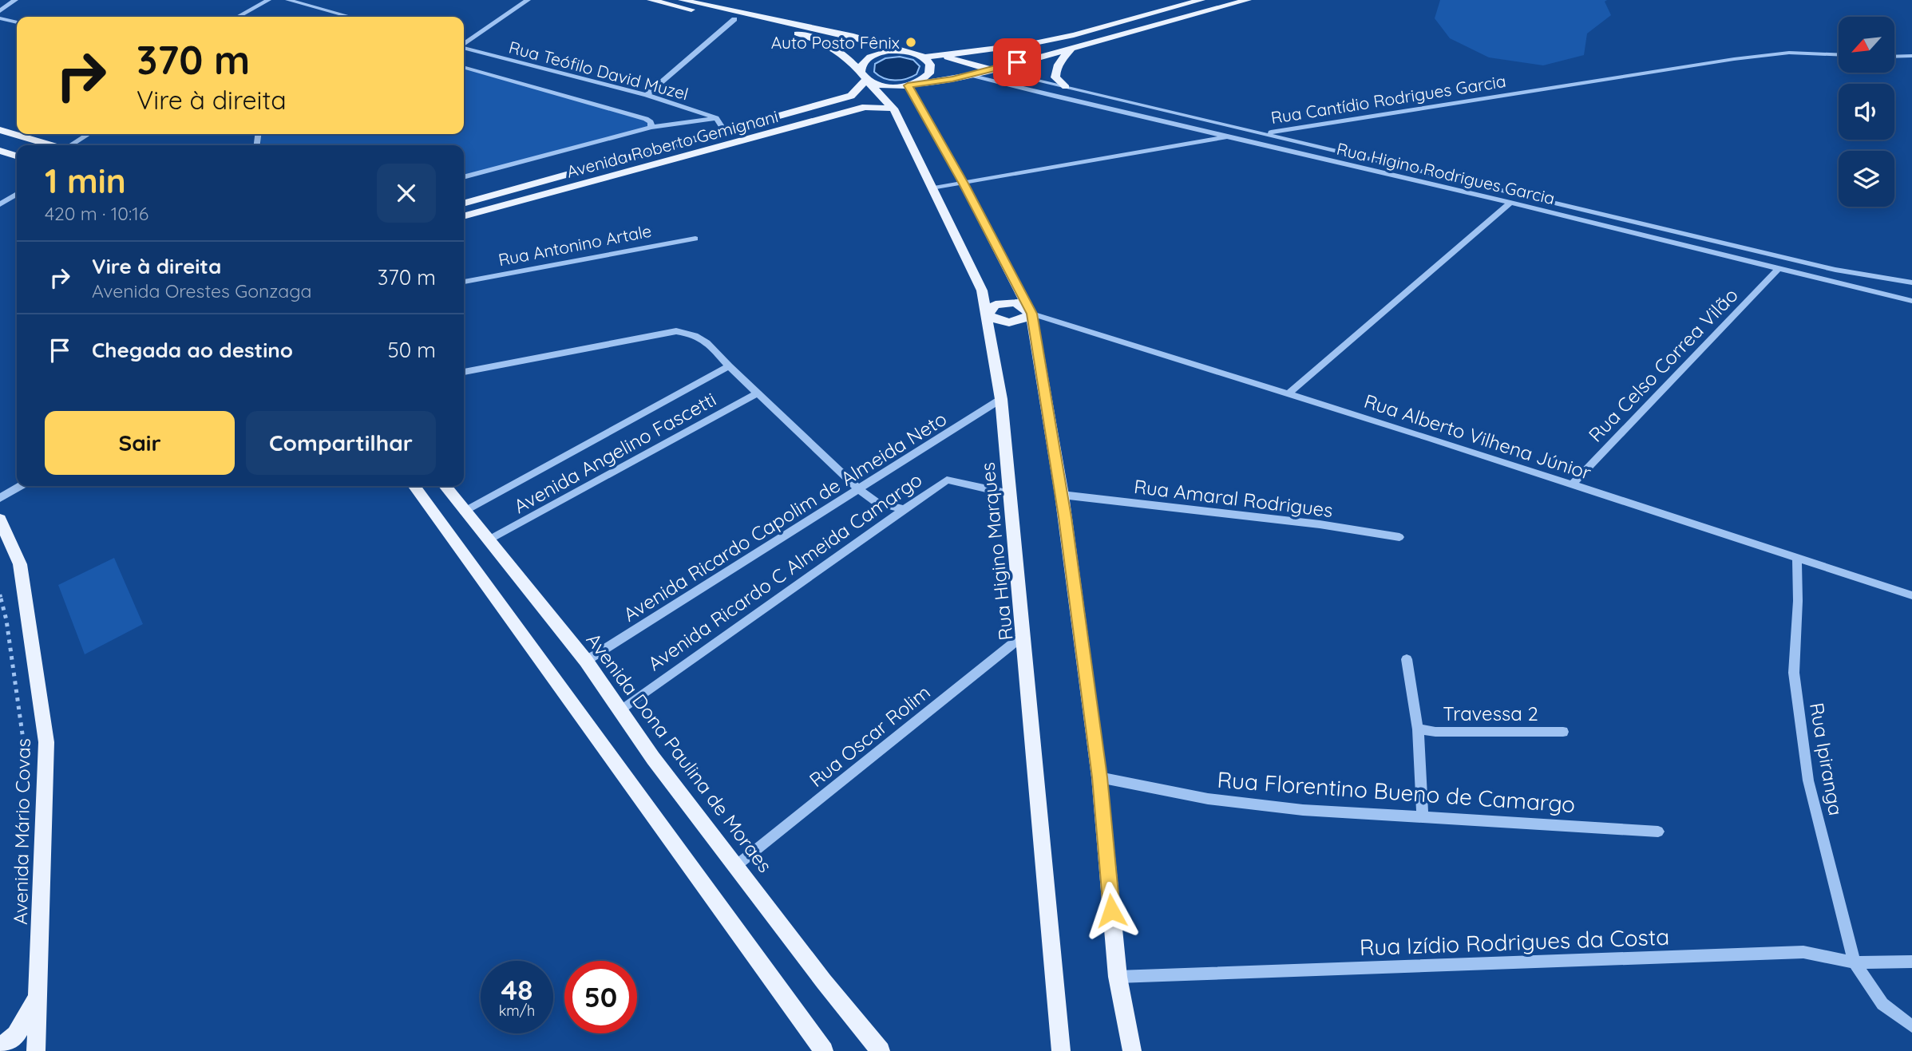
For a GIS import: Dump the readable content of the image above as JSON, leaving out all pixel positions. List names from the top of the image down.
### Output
{
  "streets": {
    "main road": [
      "Avenida Roberto Gemignani",
      "Rua Higino Marques",
      "Avenida Dona Paulina de Moraes",
      "Avenida Mário Covas"
    ],
    "street": [
      "Rua Teófilo David Muzel",
      "Rua Cantídio Rodrigues Garcia",
      "Rua Higino Rodrigues Garcia",
      "Rua Antonino Artale",
      "Rua Celso Correa Vilão",
      "Rua Alberto Vilhena Júnior",
      "Avenida Angelino Fascetti",
      "Rua Amaral Rodrigues",
      "Avenida Ricardo Capolim de Almeida Neto",
      "Avenida Ricardo C Almeida Camargo",
      "Travessa 2",
      "Rua Oscar Rolim",
      "Rua Ipiranga",
      "Rua Florentino Bueno de Camargo",
      "Rua Izídio Rodrigues da Costa"
    ]
  },
  "crossings": [
    ["Rua Cantídio Rodrigues Garcia", "Rua Higino Rodrigues Garcia"],
    ["Rua Cantídio Rodrigues Garcia", "Rua Higino Marques"],
    ["Avenida Roberto Gemignani", "Rua Higino Marques"],
    ["Rua Higino Rodrigues Garcia", "Rua Celso Correa Vilão"],
    ["Rua Celso Correa Vilão", "Rua Alberto Vilhena Júnior"],
    ["Rua Alberto Vilhena Júnior", "Rua Ipiranga"],
    ["Avenida Angelino Fascetti", "Avenida Dona Paulina de Moraes"],
    ["Avenida Ricardo Capolim de Almeida Neto", "Rua Higino Marques"],
    ["Avenida Ricardo Capolim de Almeida Neto", "Avenida Dona Paulina de Moraes"],
    ["Rua Higino Marques", "Avenida Ricardo C Almeida Camargo"],
    ["Rua Higino Marques", "Rua Oscar Rolim"],
    ["Avenida Ricardo C Almeida Camargo", "Avenida Dona Paulina de Moraes"],
    ["Rua Oscar Rolim", "Avenida Dona Paulina de Moraes"],
    ["Rua Ipiranga", "Rua Izídio Rodrigues da Costa"]
  ],
  "places": ["Auto Posto Fênix"],
  "north": "bottom left",
  "page": {
    "turn": ["370 m", "Vire à direita"],
    "heading": ["1 min", "420 m · 10:16"],
    "list": [
      {
        "name": "Vire à direita",
        "note": "Avenida Orestes Gonzaga",
        "value": "370 m"
      },
      {
        "name": "Chegada ao destino",
        "value": "50 m"
      }
    ],
    "buttons": ["Sair", "Compartilhar"],
    "speed": "48 km/h",
    "limit": "50"
  }
}
